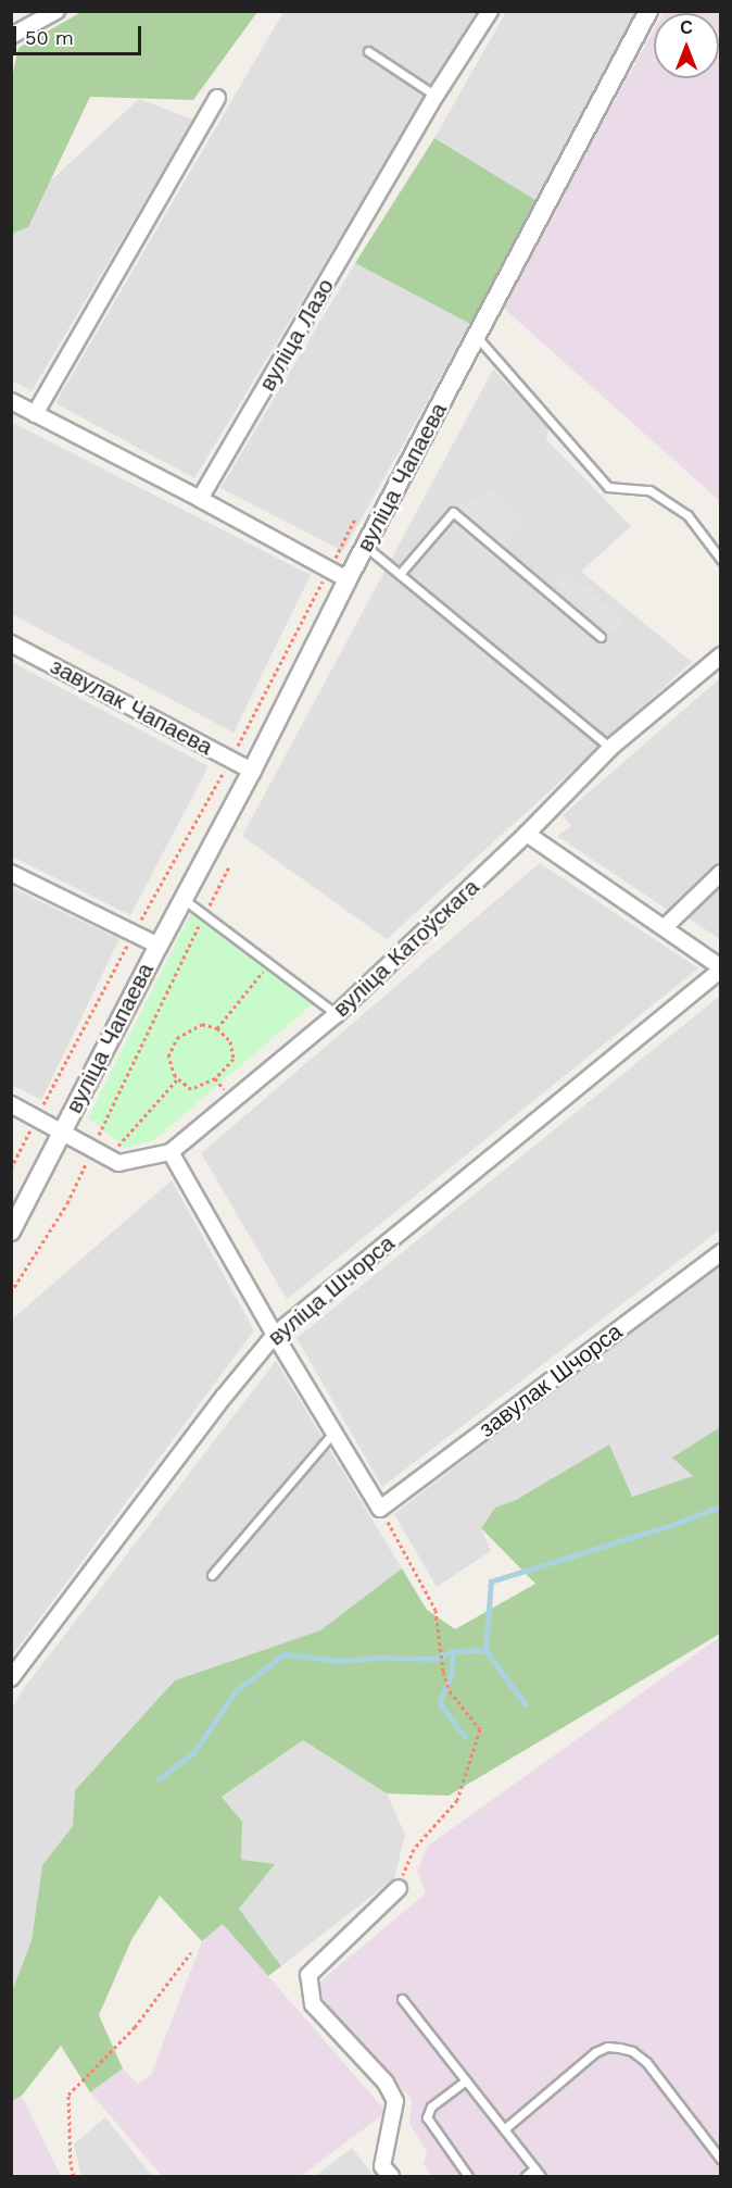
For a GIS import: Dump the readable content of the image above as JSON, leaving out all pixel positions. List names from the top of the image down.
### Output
{
  "streets": {
    "street": [
      "вуліца Лазо",
      "вуліца Чапаева",
      "завулак Чапаева",
      "вуліца Катоўскага",
      "вуліца Шчорса",
      "завулак Шчорса"
    ]
  },
  "crossings": [
    ["вуліца Чапаева", "завулак Чапаева"],
    ["вуліца Чапаева", "вуліца Катоўскага"]
  ],
  "scale_bar": "50 m",
  "north": "top"
}
